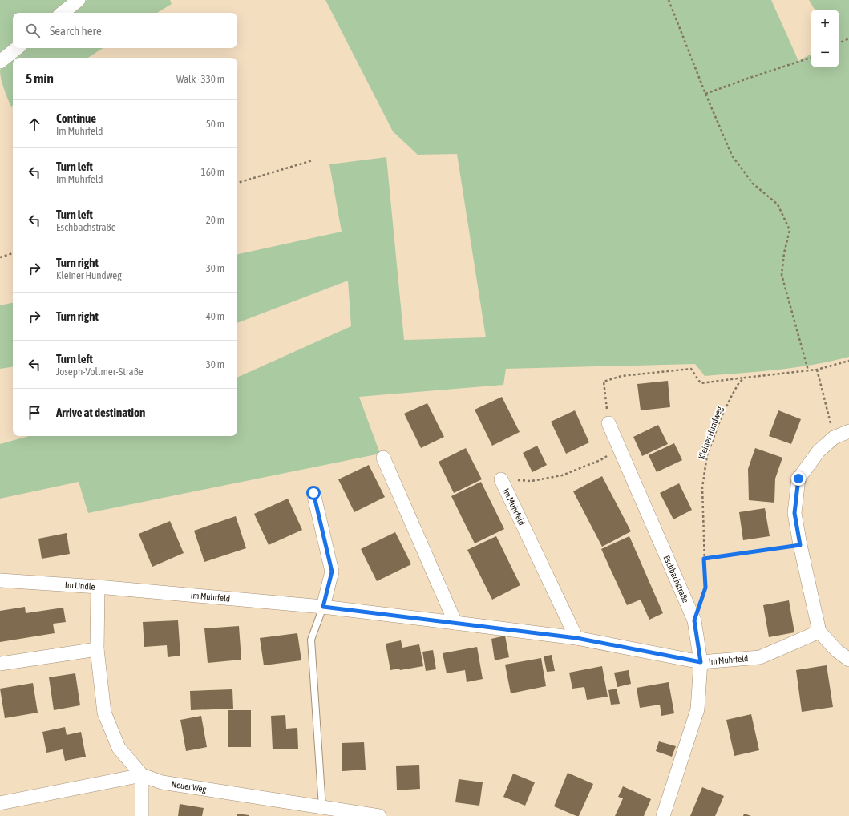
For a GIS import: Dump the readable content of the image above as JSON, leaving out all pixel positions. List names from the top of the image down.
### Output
{
  "streets": {
    "street": [
      "Im Muhrfeld",
      "Eschbachstraße",
      "Im Lindle",
      "Neuer Weg"
    ],
    "path": ["Kleiner Hundweg"]
  },
  "crossings": [
    ["Kleiner Hundweg", "Eschbachstraße"],
    ["Im Muhrfeld", "Eschbachstraße"],
    ["Im Muhrfeld", "Im Lindle"],
    ["Im Lindle", "Neuer Weg"]
  ],
  "page": {
    "map_buttons": ["+", "−"],
    "search": "Search here",
    "heading": ["5 min", "Walk · 330 m"],
    "list": [
      ["Continue", "Im Muhrfeld", "50 m"],
      ["Turn left", "Im Muhrfeld", "160 m"],
      ["Turn left", "Eschbachstraße", "20 m"],
      ["Turn right", "Kleiner Hundweg", "30 m"],
      ["Turn right", "40 m"],
      ["Turn left", "Joseph-Vollmer-Straße", "30 m"],
      "Arrive at destination"
    ]
  }
}
